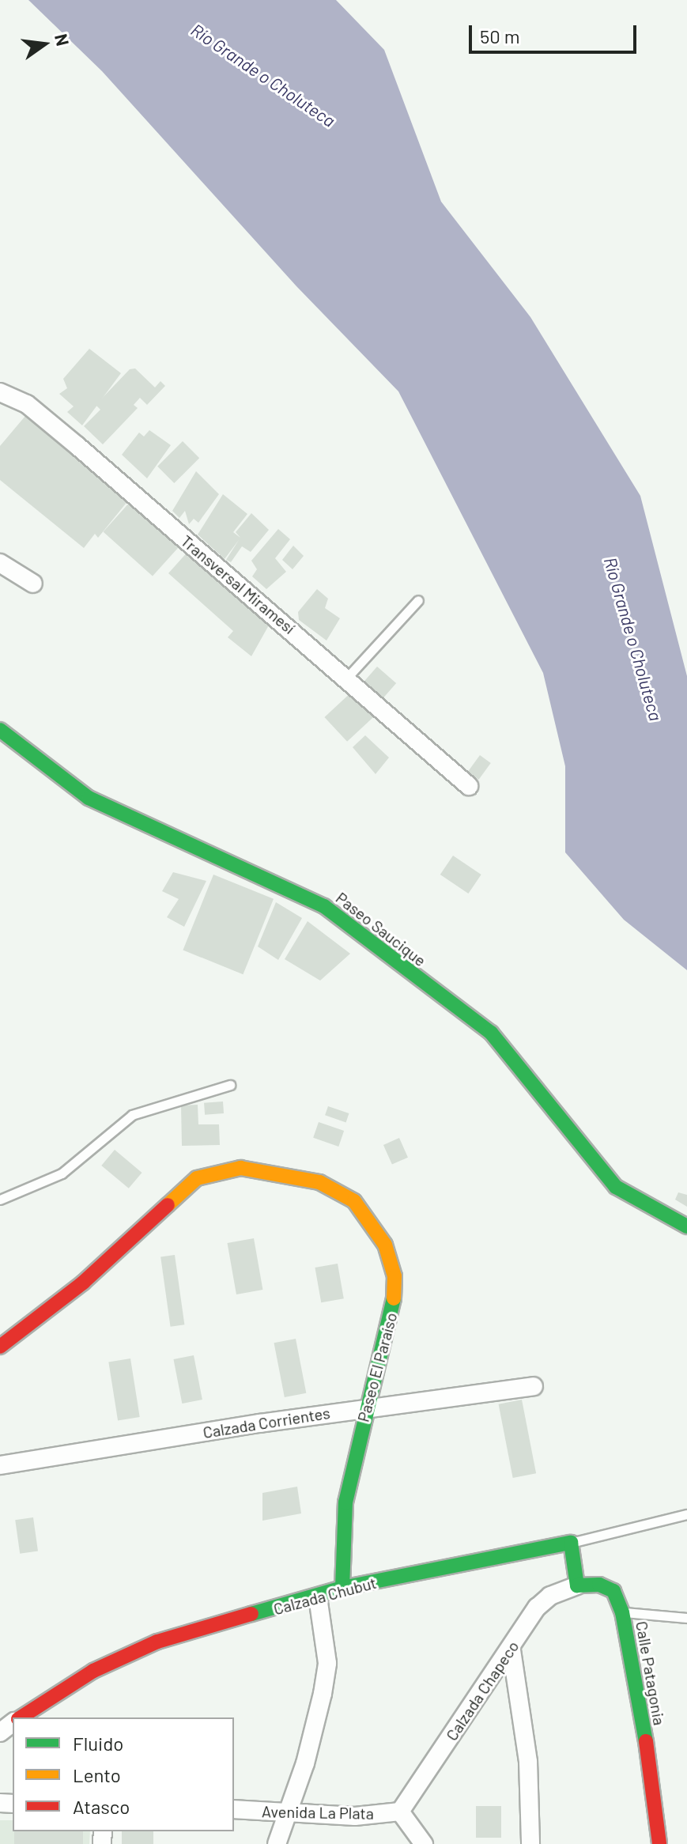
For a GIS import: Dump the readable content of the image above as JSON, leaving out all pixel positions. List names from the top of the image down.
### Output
{
  "streets": {
    "street": [
      "Transversal Miramesí",
      "Paseo Saucique",
      "Paseo El Paraíso",
      "Calzada Corrientes",
      "Calzada Chubut",
      "Calle Patagonia",
      "Calzada Chapeco",
      "Avenida La Plata"
    ]
  },
  "crossings": [
    ["Paseo El Paraíso", "Calzada Corrientes"],
    ["Paseo El Paraíso", "Calzada Chubut"],
    ["Calle Patagonia", "Calzada Chapeco"],
    ["Calzada Chapeco", "Avenida La Plata"]
  ],
  "water": ["Río Grande o Choluteca"],
  "legend": ["Fluido", "Lento", "Atasco"],
  "scale_bar": "50 m",
  "north": "right"
}
